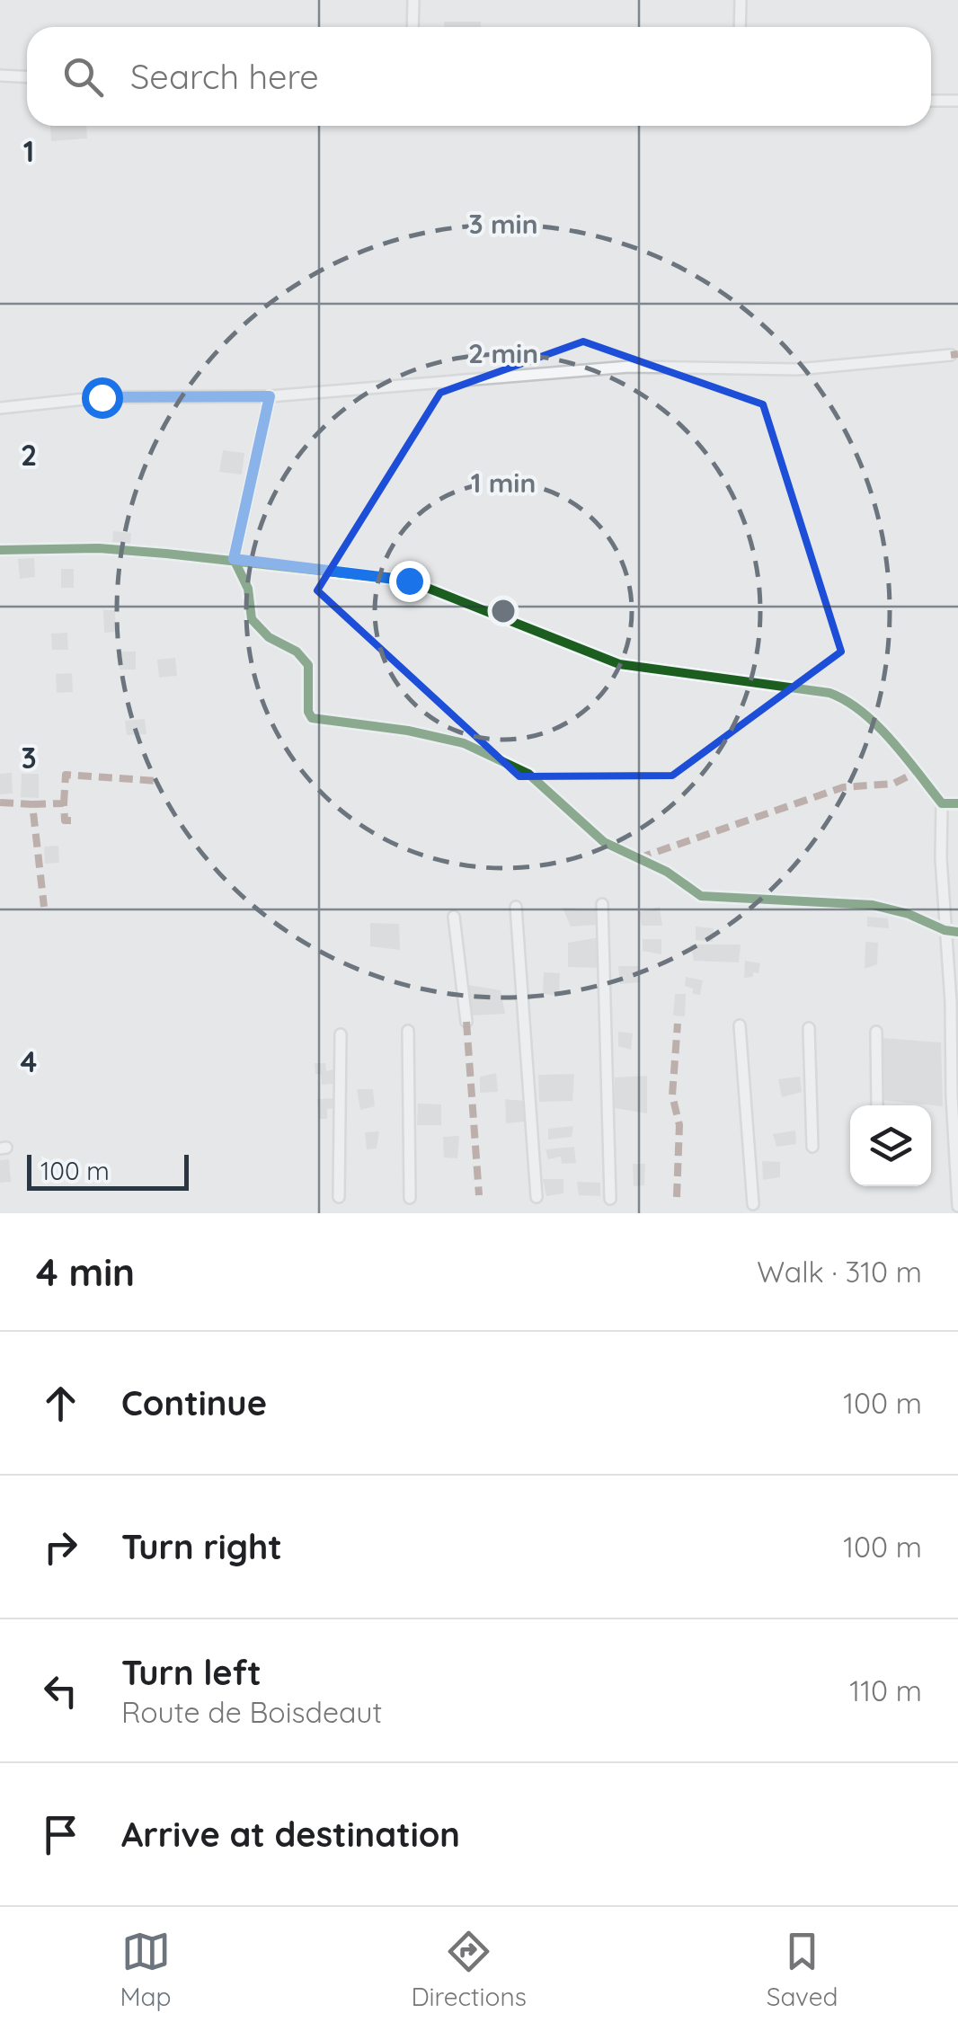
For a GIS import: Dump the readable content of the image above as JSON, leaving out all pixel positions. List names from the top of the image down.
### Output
{
  "scale_bar": "100 m",
  "page": {
    "search": "Search here",
    "scale": "100 m",
    "heading": ["4 min", "Walk · 310 m"],
    "list": [
      ["Continue", "100 m"],
      ["Turn right", "100 m"],
      ["Turn left", "Route de Boisdeaut", "110 m"],
      "Arrive at destination"
    ],
    "nav": ["Map", "Directions", "Saved"]
  },
  "grid": {
    "rows": [
      "1",
      "2",
      "3",
      "4"
    ]
  },
  "rings": ["3 min", "2 min", "1 min"]
}
